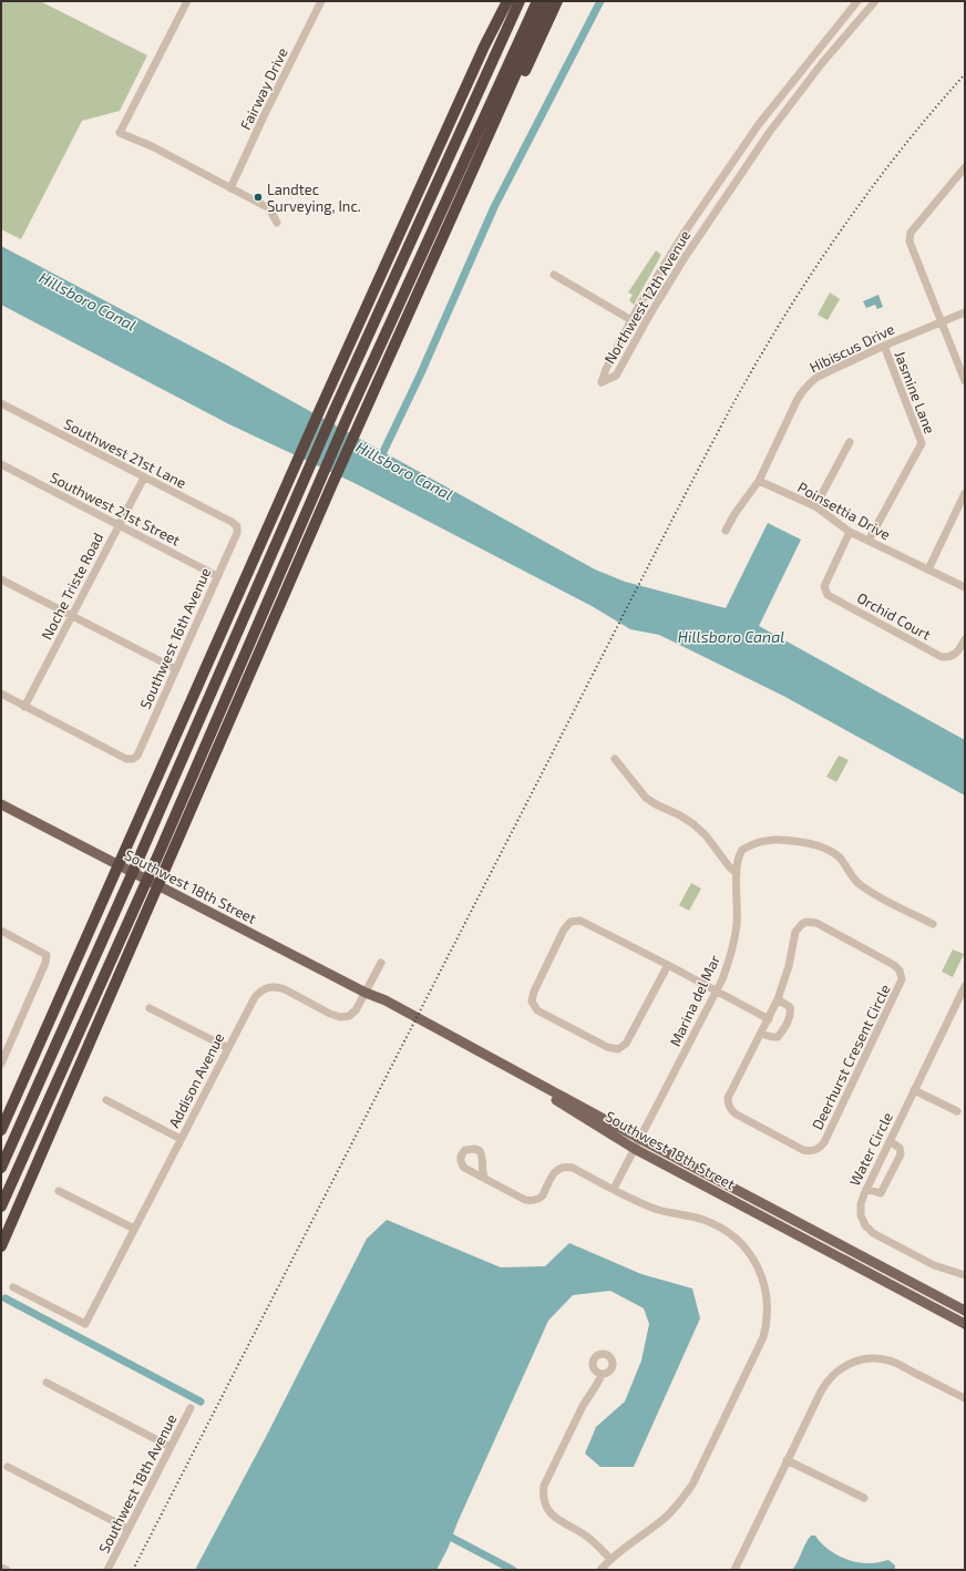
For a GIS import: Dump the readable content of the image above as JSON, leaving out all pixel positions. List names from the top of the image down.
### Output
{
  "streets": {
    "main road": ["Southwest 18th Street"],
    "street": [
      "Fairway Drive",
      "Northwest 12th Avenue",
      "Hibiscus Drive",
      "Jasmine Lane",
      "Southwest 21st Lane",
      "Southwest 21st Street",
      "Poinsettia Drive",
      "Noche Triste Road",
      "Orchid Court",
      "Southwest 16th Avenue",
      "Marina del Mar",
      "Deerhurst Cresent Circle",
      "Addison Avenue",
      "Water Circle",
      "Southwest 18th Avenue"
    ]
  },
  "crossings": [
    ["Hibiscus Drive", "Jasmine Lane"],
    ["Hibiscus Drive", "Poinsettia Drive"],
    ["Jasmine Lane", "Poinsettia Drive"],
    ["Southwest 21st Lane", "Noche Triste Road"],
    ["Southwest 21st Lane", "Southwest 16th Avenue"],
    ["Southwest 21st Street", "Noche Triste Road"],
    ["Southwest 21st Street", "Southwest 16th Avenue"],
    ["Poinsettia Drive", "Orchid Court"],
    ["Noche Triste Road", "Southwest 16th Avenue"],
    ["Southwest 18th Street", "Marina del Mar"],
    ["Southwest 18th Street", "Addison Avenue"]
  ],
  "water": ["Hillsboro Canal"],
  "places": ["Landtec Surveying, Inc."]
}
